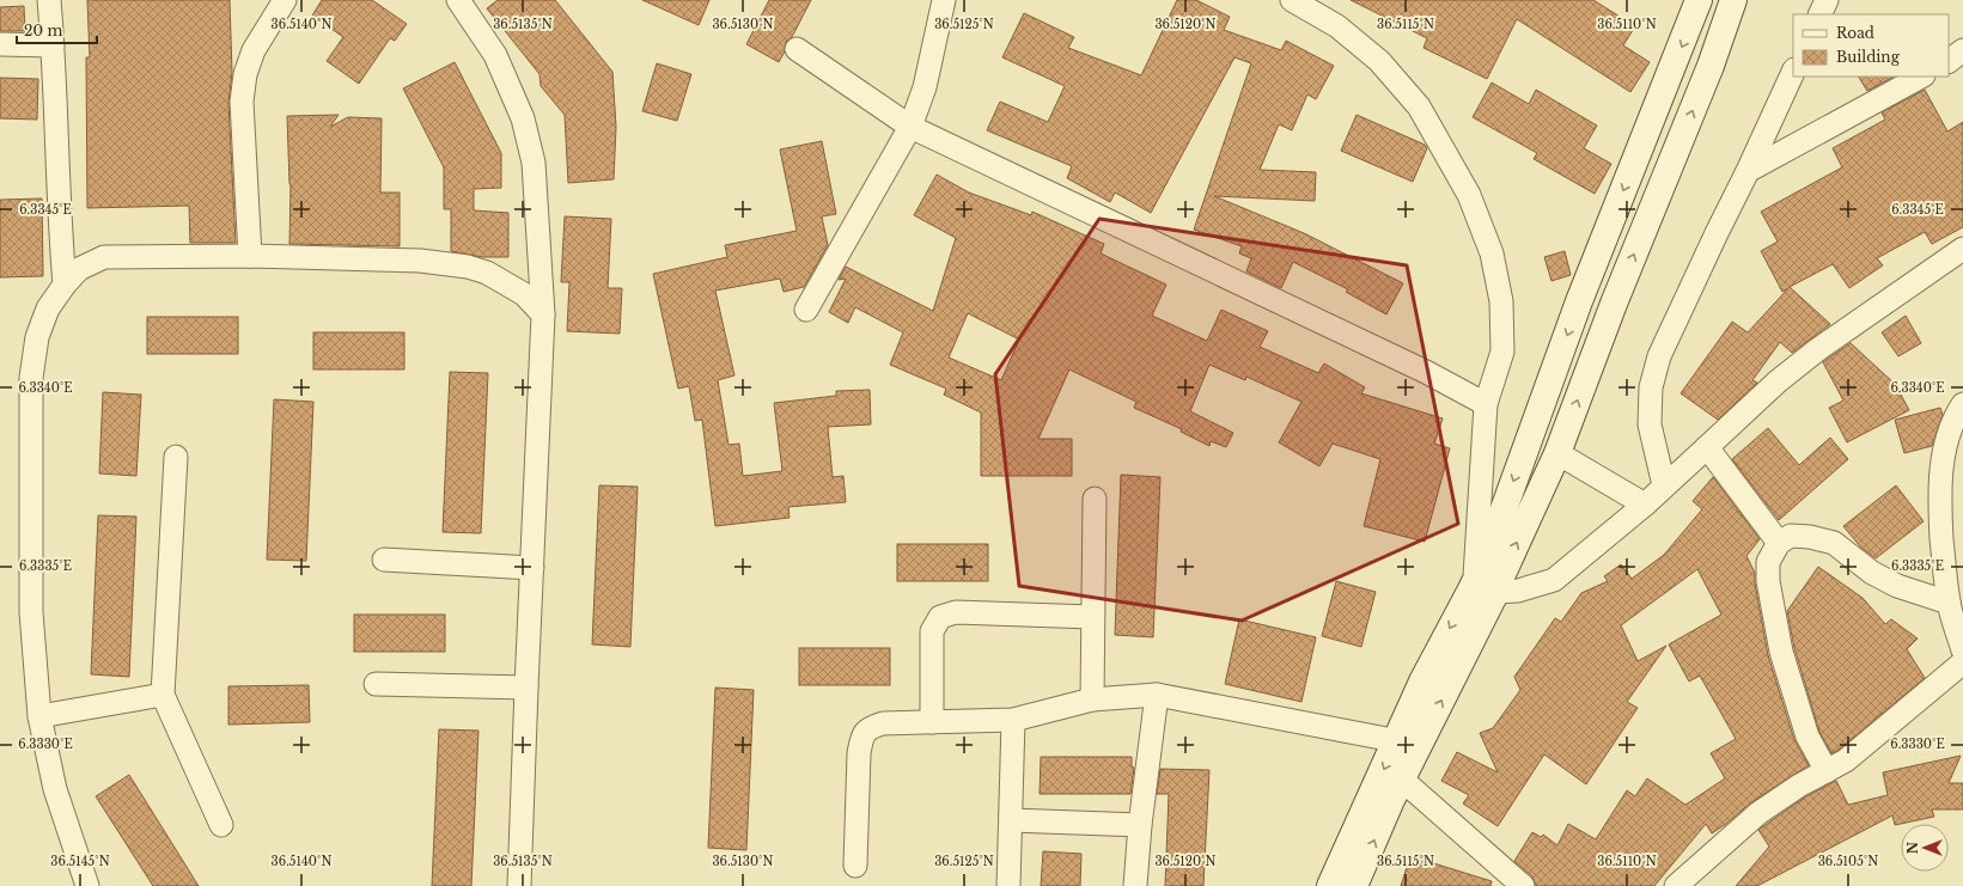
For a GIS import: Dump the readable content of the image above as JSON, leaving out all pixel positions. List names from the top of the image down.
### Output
{
  "legend": ["Road", "Building"],
  "scale_bar": "20 m",
  "north": "left",
  "coordinates": [
    "36.5140°N",
    "36.5135°N",
    "36.5130°N",
    "36.5125°N",
    "36.5120°N",
    "36.5115°N",
    "36.5110°N",
    "6.3345°E",
    "6.3340°E",
    "6.3335°E",
    "6.3330°E",
    "36.5145°N",
    "36.5105°N"
  ]
}
